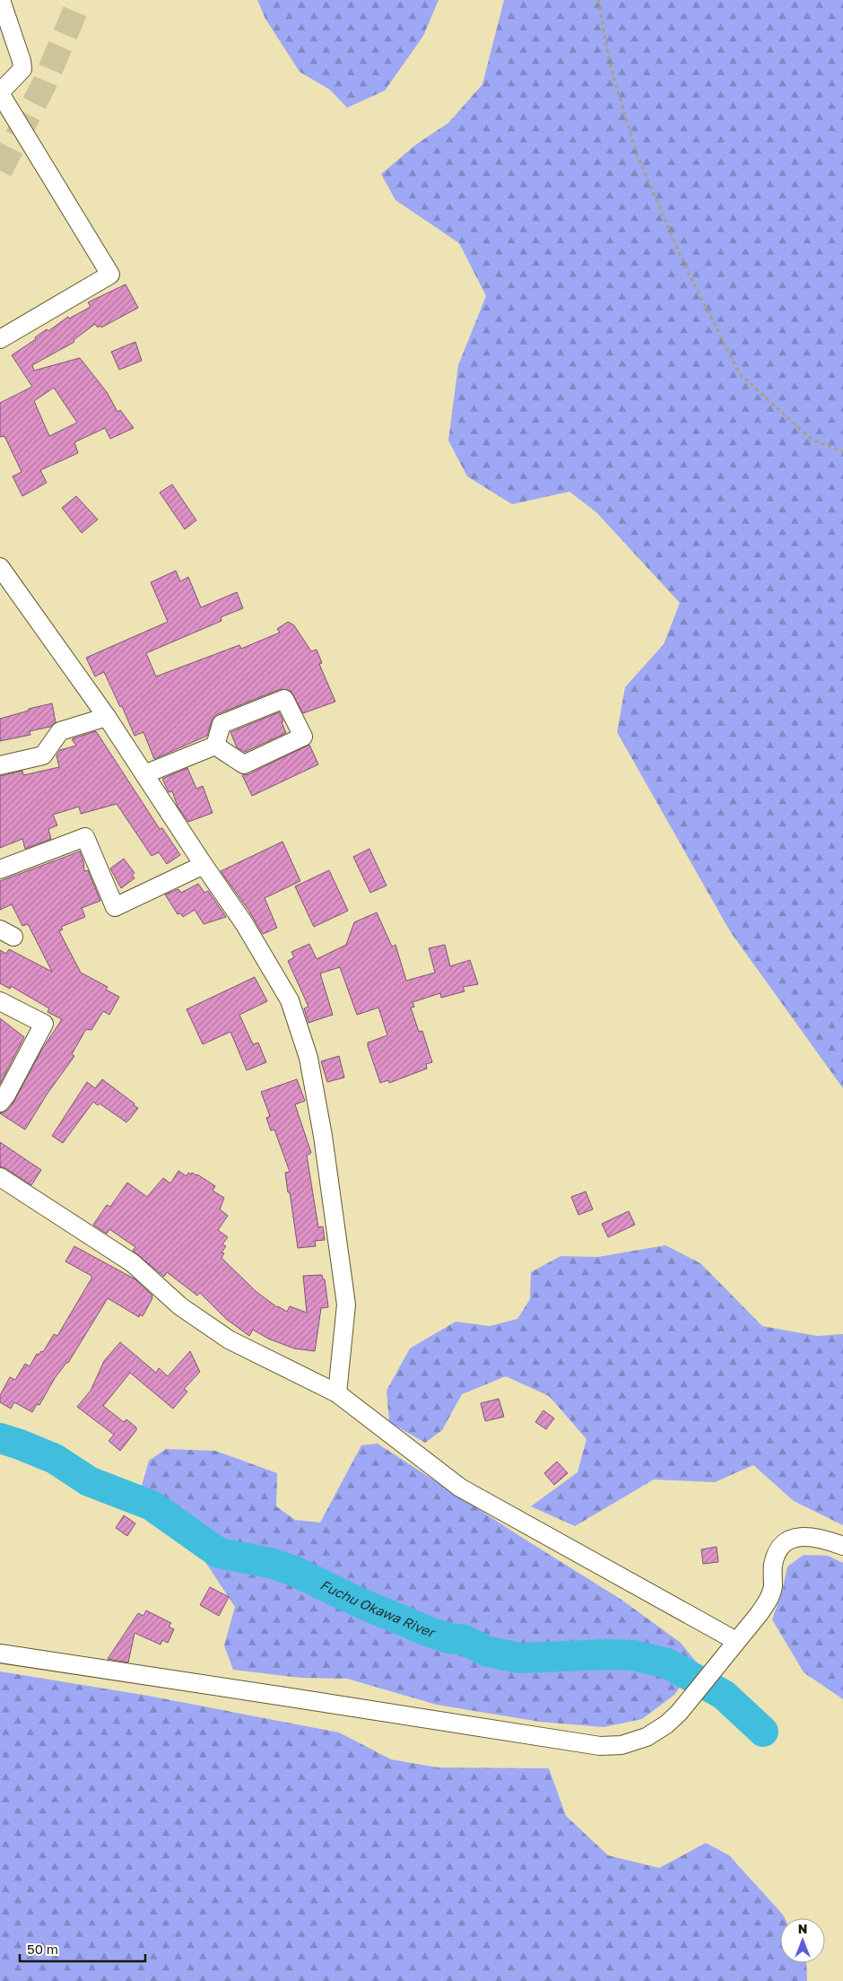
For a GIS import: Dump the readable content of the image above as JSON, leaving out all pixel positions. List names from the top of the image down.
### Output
{
  "water": ["Fuchu Okawa River"],
  "scale_bar": "50 m",
  "north": "top"
}
